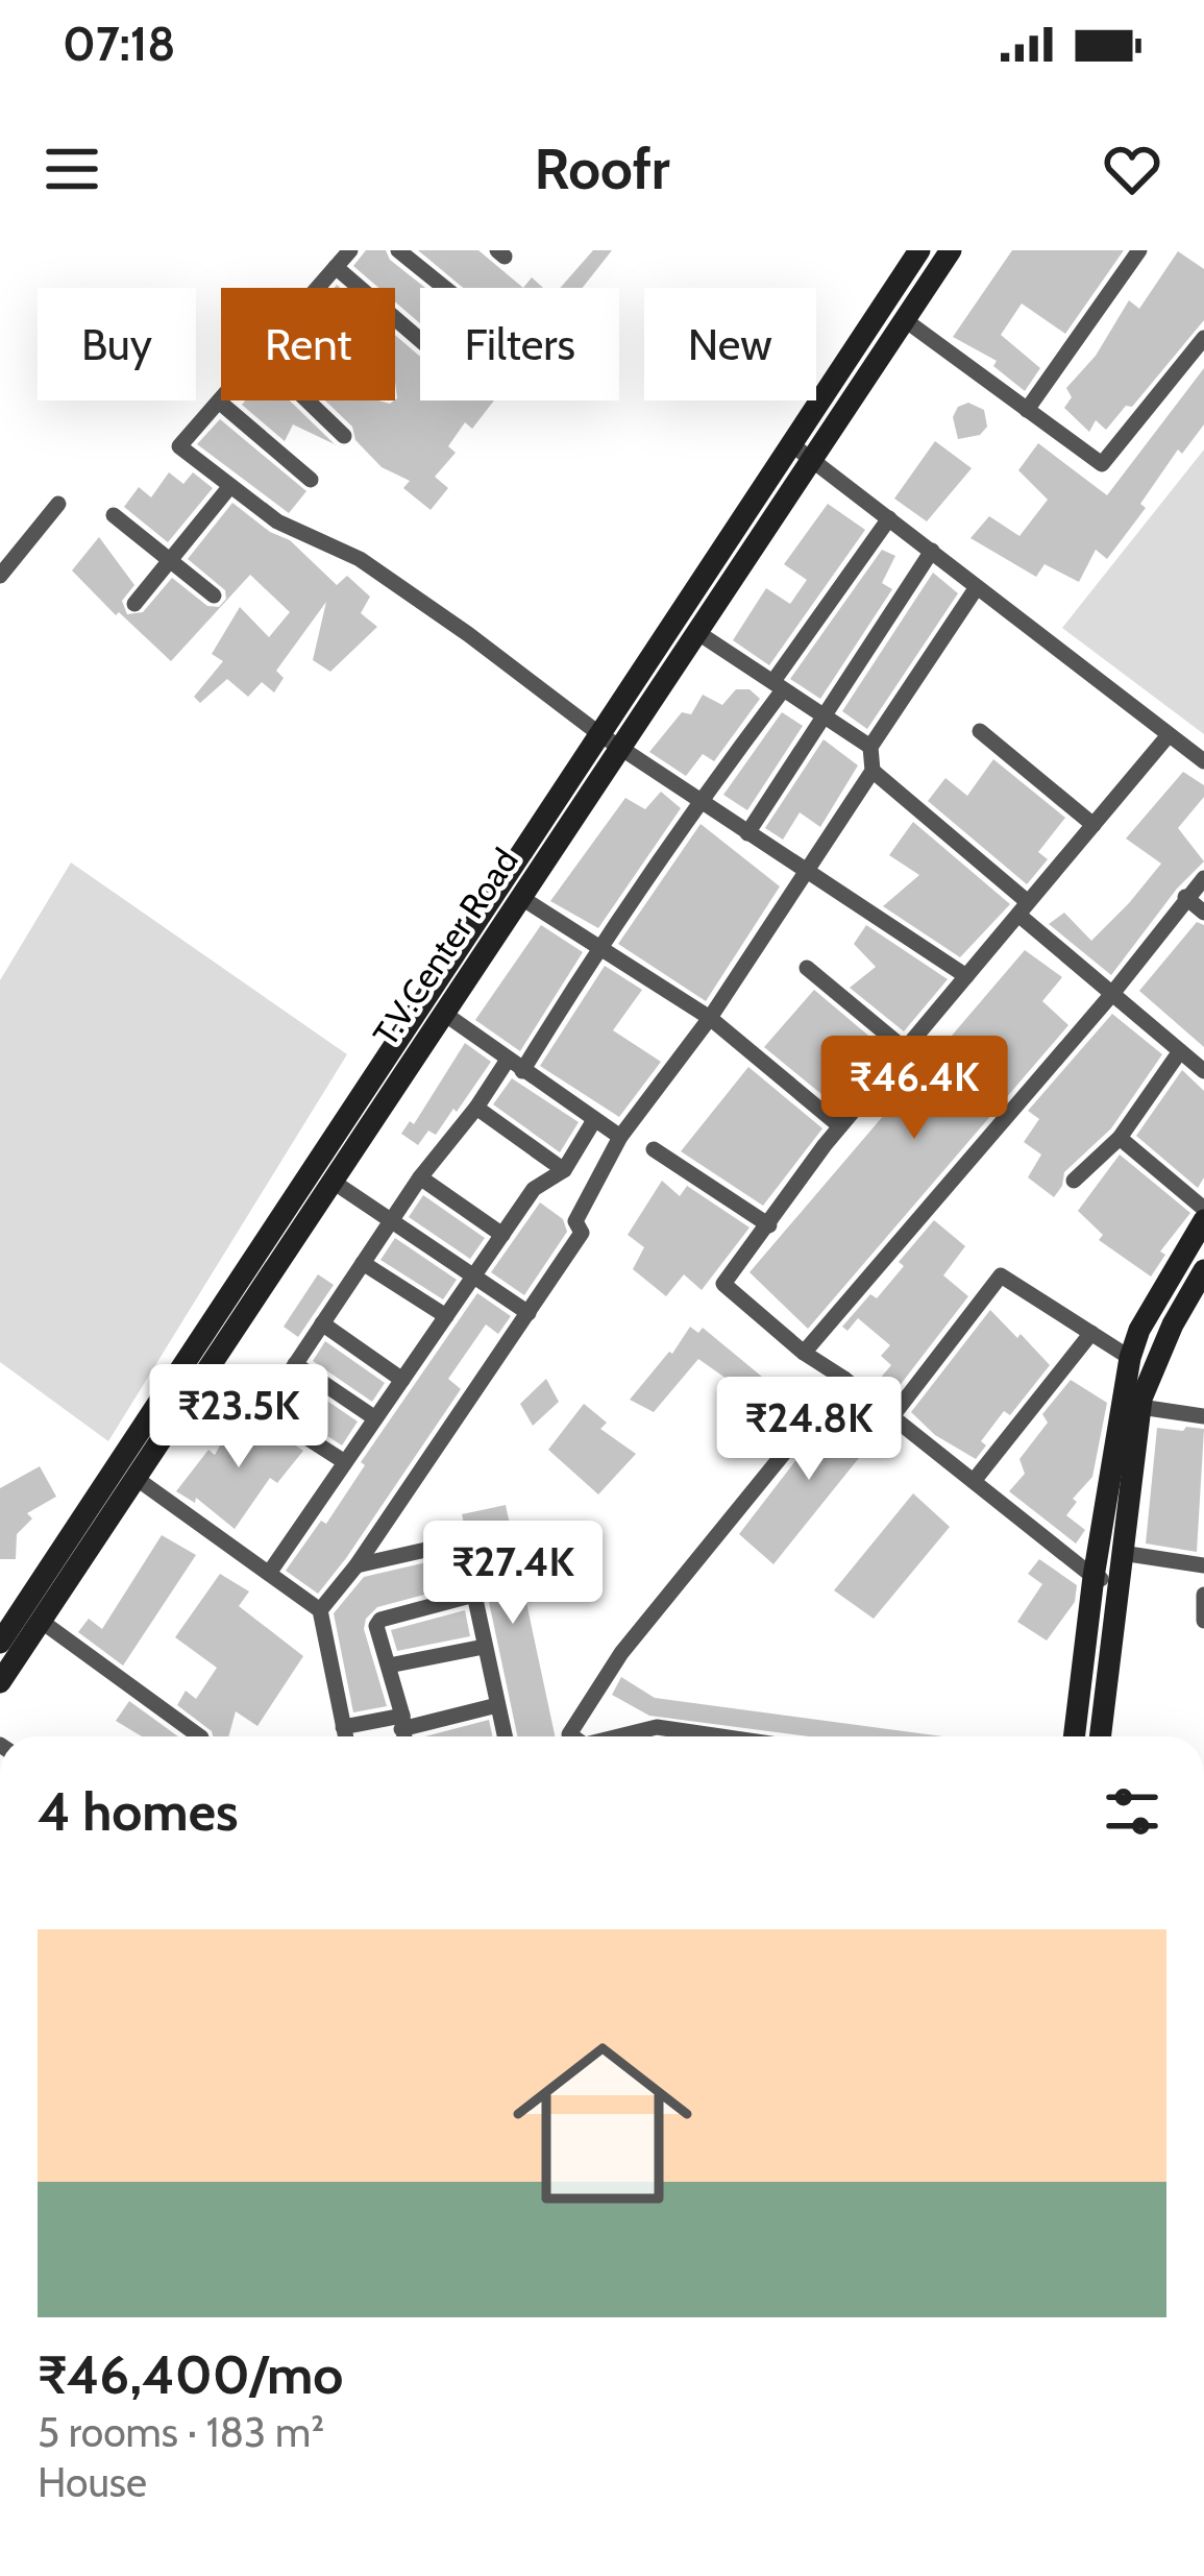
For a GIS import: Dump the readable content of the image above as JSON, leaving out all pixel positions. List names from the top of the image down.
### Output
{
  "streets": {
    "street": ["T.V.Center Road"]
  },
  "page": {
    "status": "07:18",
    "header": "Roofr",
    "chip": [
      "Buy",
      "Rent",
      "Filters",
      "New"
    ],
    "price": [
      "₹46.4K",
      "₹23.5K",
      "₹24.8K",
      "₹27.4K"
    ],
    "heading": "4 homes",
    "list": [
      {
        "name": "₹46,400/mo",
        "note": "5 rooms · 183 m² · House"
      }
    ]
  }
}
